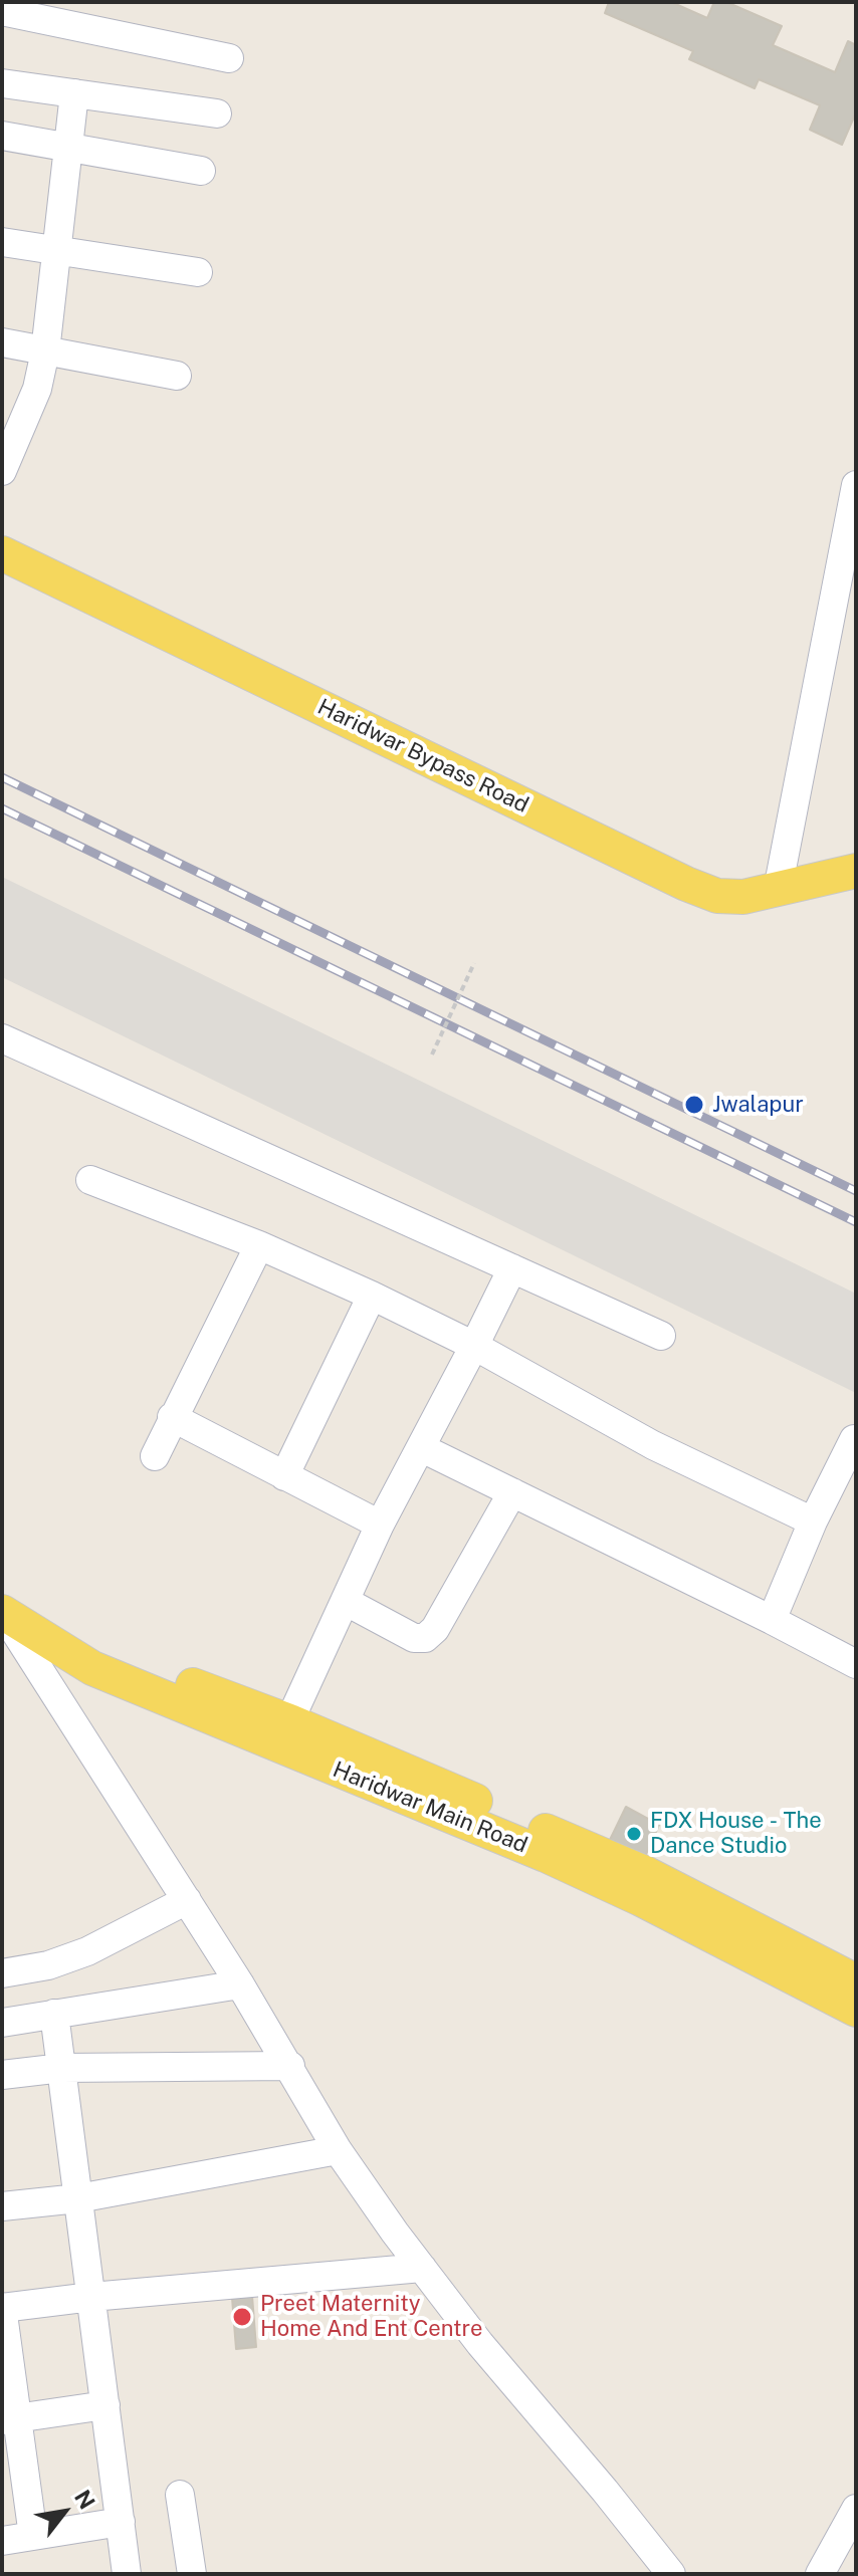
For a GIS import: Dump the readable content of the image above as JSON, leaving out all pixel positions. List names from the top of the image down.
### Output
{
  "streets": {
    "main road": ["Haridwar Bypass Road", "Haridwar Main Road"]
  },
  "places": ["Jwalapur", "FDX House - The Dance Studio", "Preet Maternity Home And Ent Centre"],
  "north": "top right"
}
